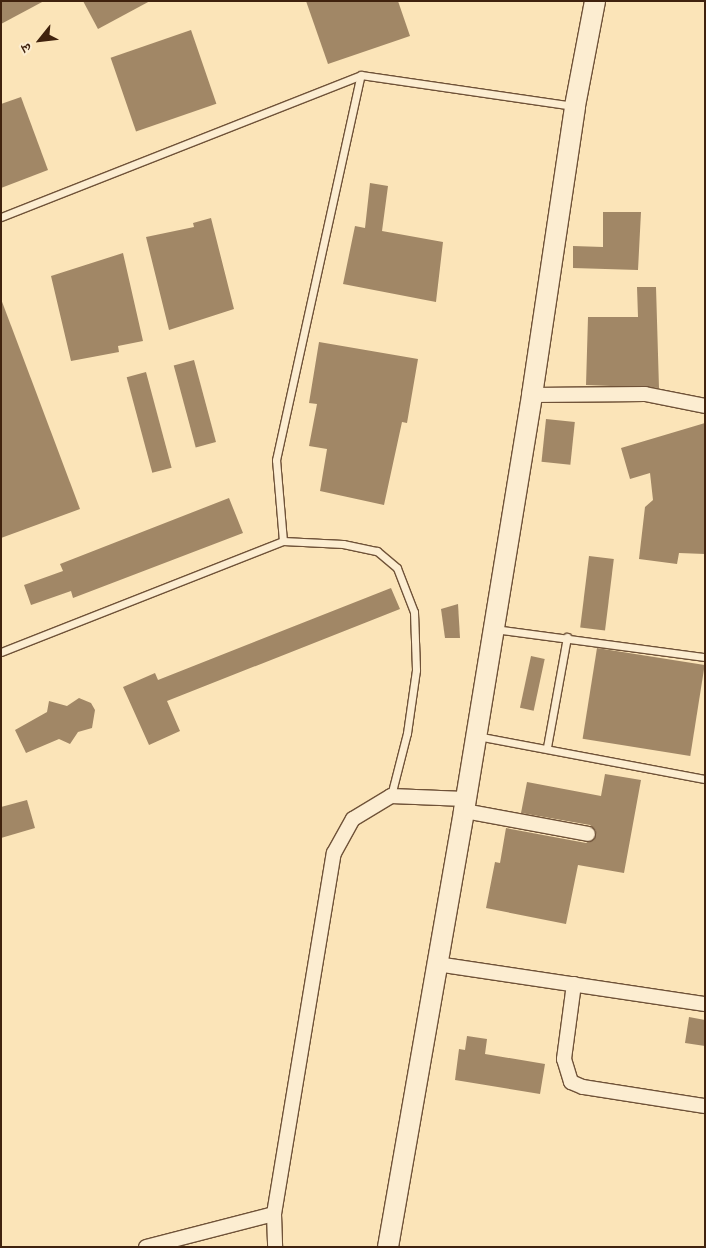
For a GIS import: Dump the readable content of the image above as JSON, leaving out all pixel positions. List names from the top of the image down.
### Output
{
  "north": "bottom left"
}
